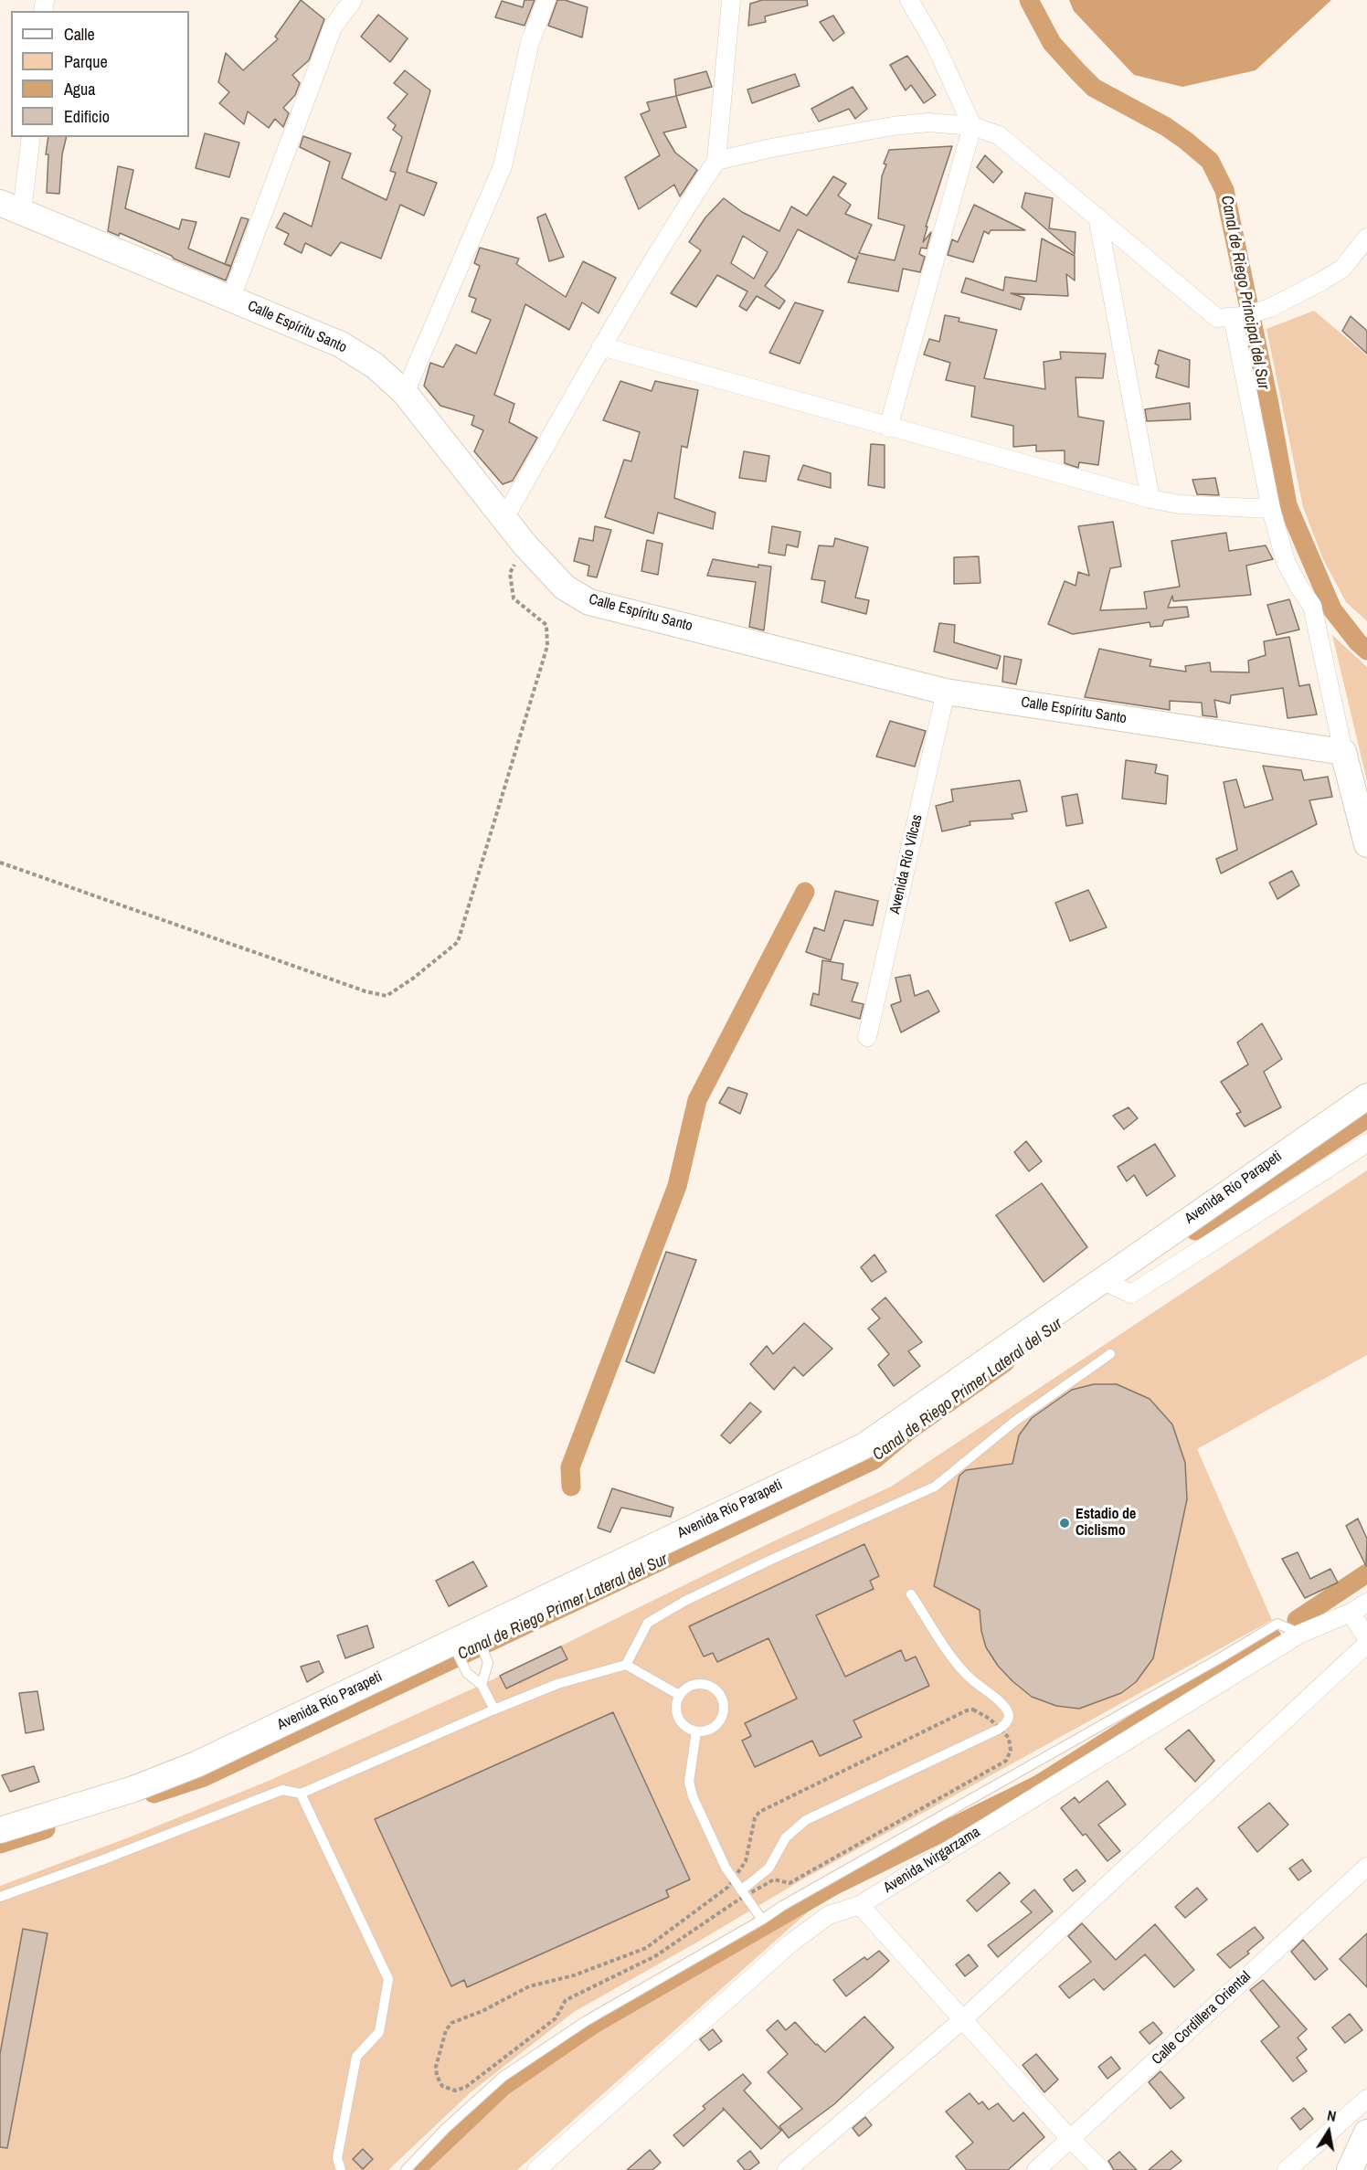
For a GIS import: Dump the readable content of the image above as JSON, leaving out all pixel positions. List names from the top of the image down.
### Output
{
  "streets": {
    "street": [
      "Calle Espíritu Santo",
      "Avenida Río Vilcas",
      "Avenida Río Parapeti",
      "Avenida Ivirgarzama",
      "Calle Cordillera Oriental"
    ]
  },
  "crossings": [
    ["Calle Espíritu Santo", "Avenida Río Vilcas"]
  ],
  "water": ["Canal de Riego Principal del Sur", "Canal de Riego Primer Lateral del Sur"],
  "places": ["Estadio de Ciclismo"],
  "legend": [
    "Calle",
    "Parque",
    "Agua",
    "Edificio"
  ],
  "north": "top"
}
